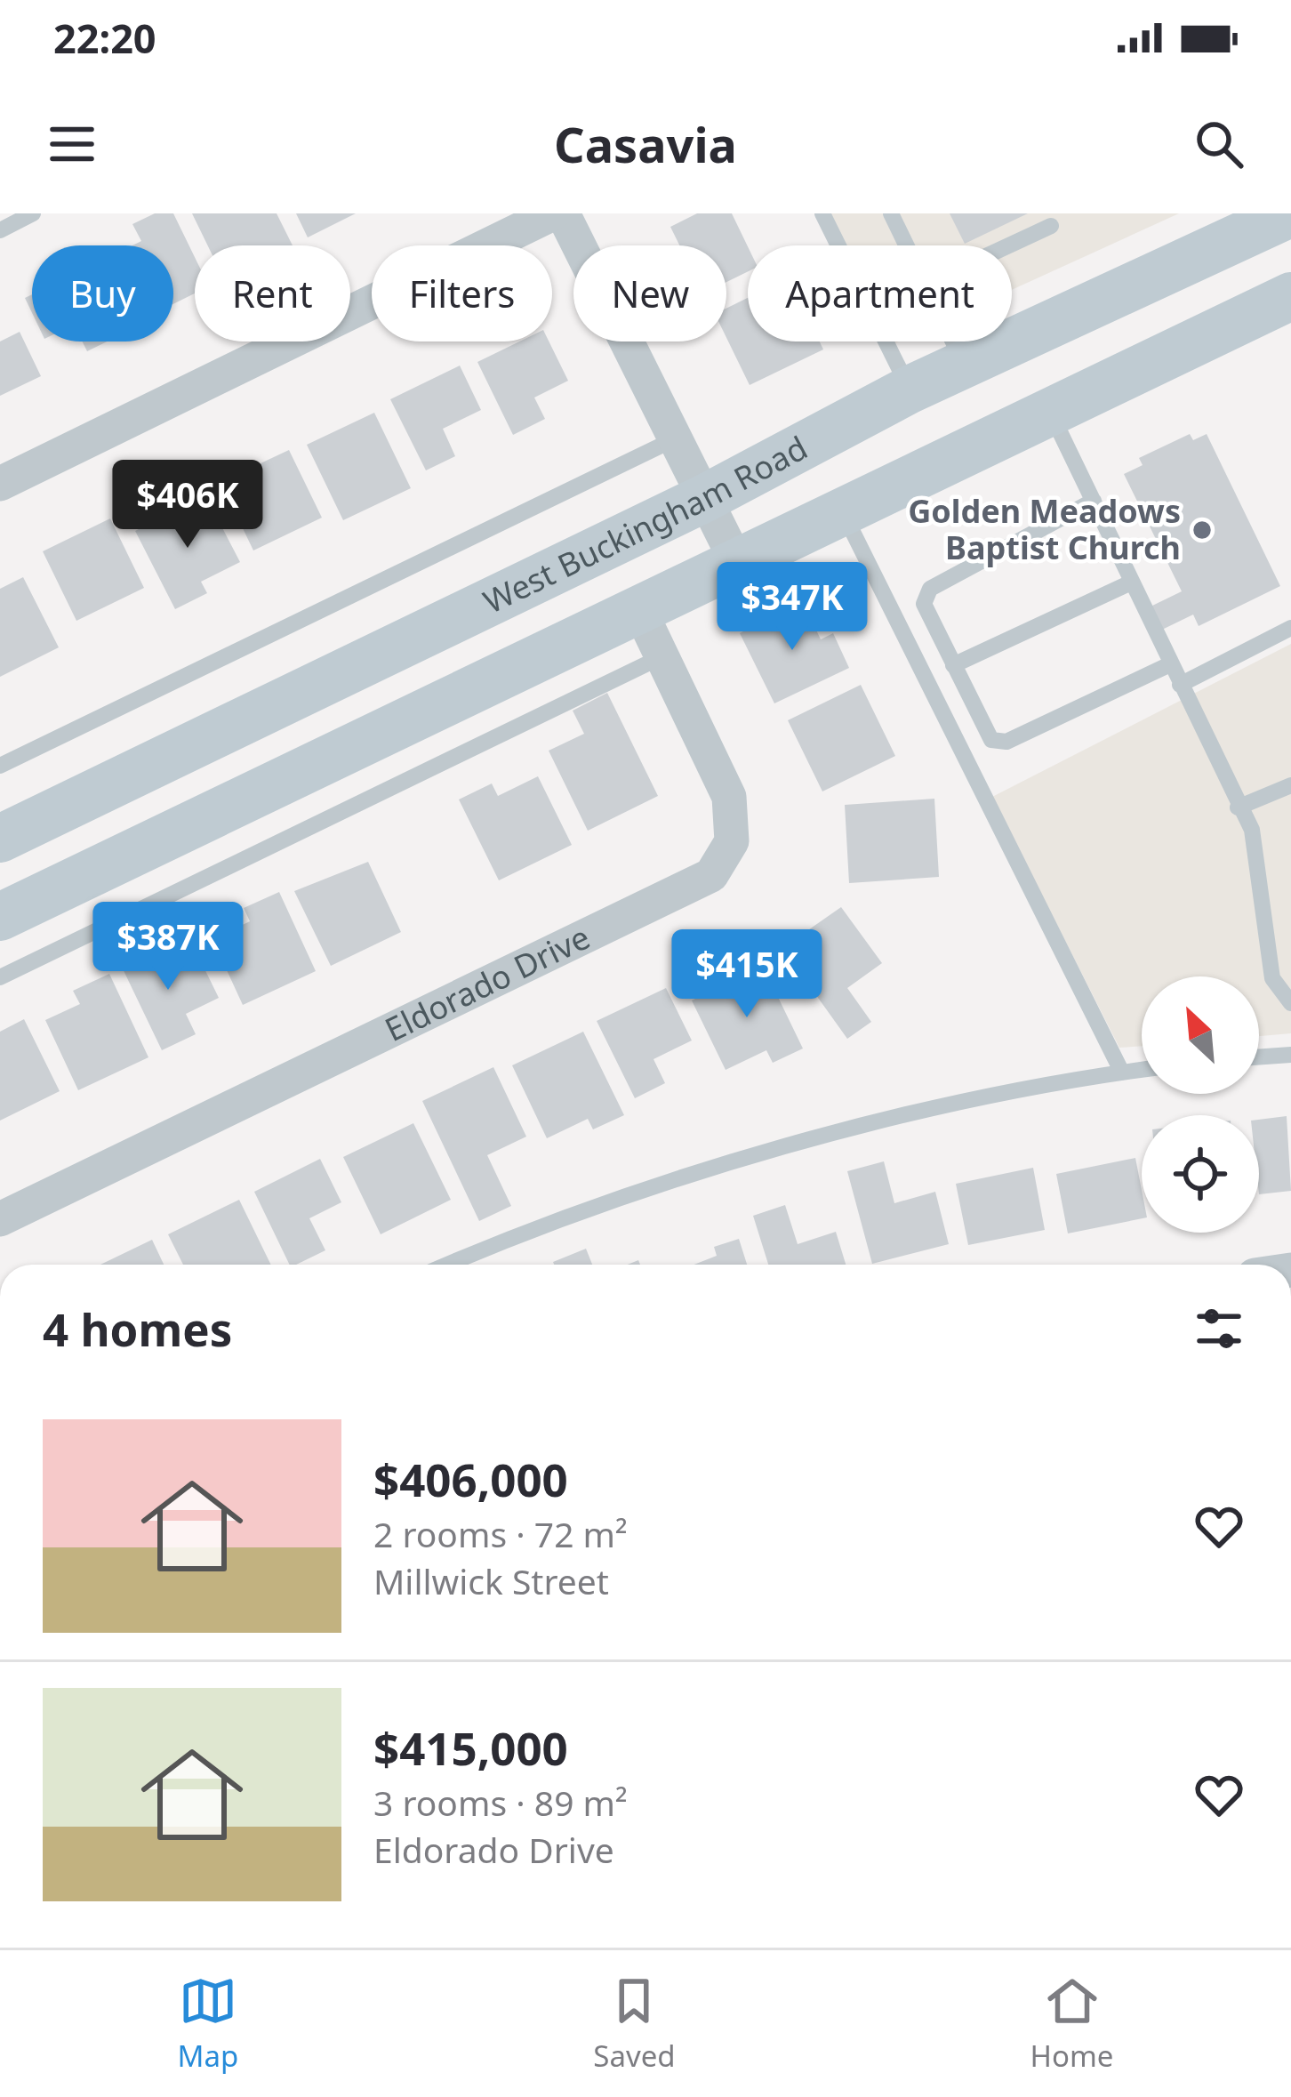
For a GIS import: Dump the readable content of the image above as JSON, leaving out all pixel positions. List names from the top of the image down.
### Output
{
  "streets": {
    "main road": ["West Buckingham Road"],
    "street": ["Eldorado Drive"]
  },
  "places": ["Golden Meadows Baptist Church"],
  "north": "top left",
  "page": {
    "status": "22:20",
    "header": "Casavia",
    "chip": [
      "Buy",
      "Rent",
      "Filters",
      "New",
      "Apartment"
    ],
    "price": [
      "$406K",
      "$347K",
      "$387K",
      "$415K"
    ],
    "heading": "4 homes",
    "list": [
      {
        "name": "$406,000",
        "note": "2 rooms · 72 m² · Millwick Street"
      },
      {
        "name": "$415,000",
        "note": "3 rooms · 89 m² · Eldorado Drive"
      }
    ],
    "tabs": ["Map", "Saved", "Home"]
  }
}
